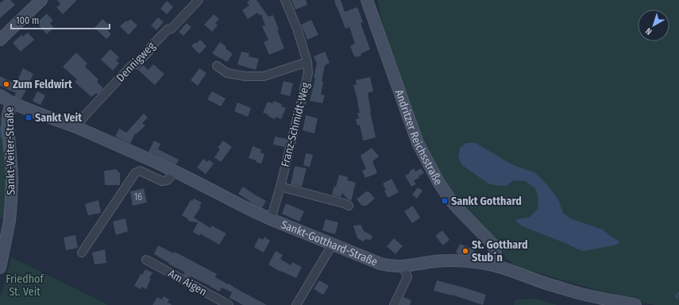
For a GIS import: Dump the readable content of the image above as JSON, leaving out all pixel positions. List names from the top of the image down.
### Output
{
  "streets": {
    "main road": ["Andritzer Reichsstraße", "Sankt-Veiter-Straße", "Sankt-Gotthard-Straße"],
    "street": ["Dennigweg", "Franz-Schmidt-Weg", "Am Aigen"]
  },
  "crossings": [
    ["Dennigweg", "Sankt-Gotthard-Straße"],
    ["Franz-Schmidt-Weg", "Sankt-Gotthard-Straße"],
    ["Andritzer Reichsstraße", "Sankt-Gotthard-Straße"],
    ["Sankt-Veiter-Straße", "Sankt-Gotthard-Straße"]
  ],
  "parks": ["Friedhof St. Veit"],
  "places": {
    "other": ["Zum Feldwirt", "St. Gotthard Stub´n"],
    "transit": ["Sankt Veit", "Sankt Gotthard"]
  },
  "house_numbers": ["16"],
  "scale_bar": "100 m",
  "north": "bottom left"
}
